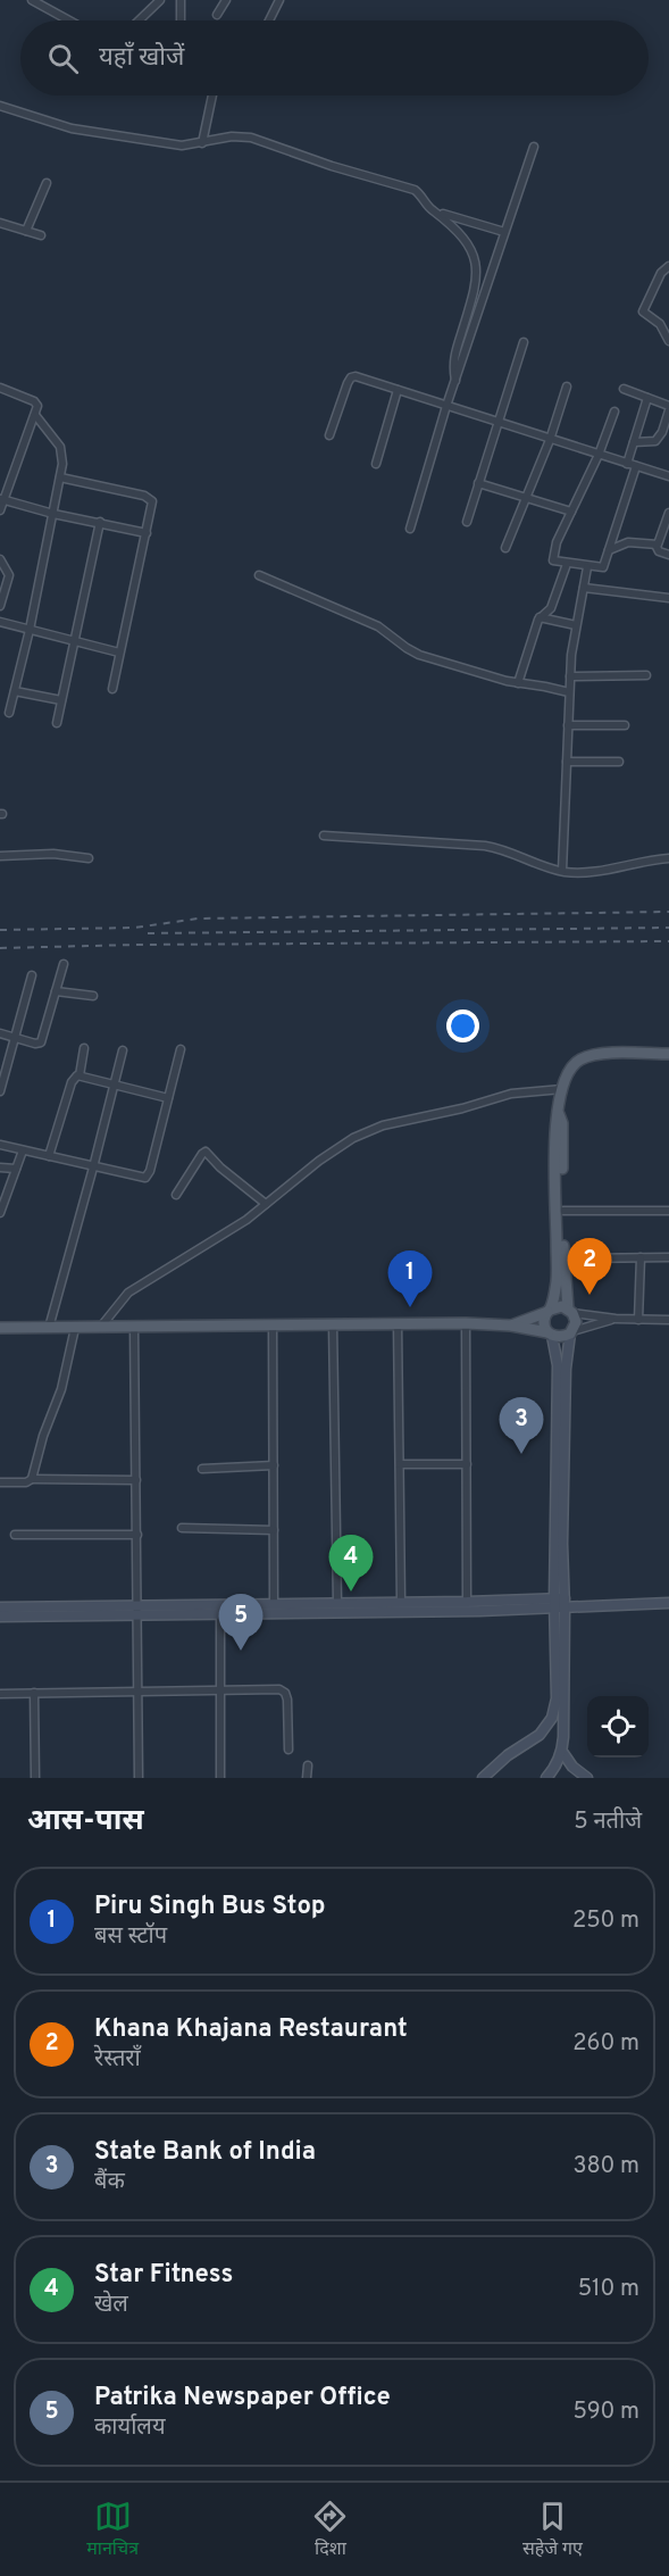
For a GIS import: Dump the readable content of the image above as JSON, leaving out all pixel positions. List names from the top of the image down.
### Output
{
  "page": {
    "search": "यहाँ खोजें",
    "pins": [
      "2",
      "1",
      "3",
      "4",
      "5"
    ],
    "heading": ["आस-पास", "5 नतीजे"],
    "list": [
      {
        "mark": "1",
        "name": "Piru Singh Bus Stop",
        "note": "बस स्टॉप",
        "value": "250 m"
      },
      {
        "mark": "2",
        "name": "Khana Khajana Restaurant",
        "note": "रेस्तराँ",
        "value": "260 m"
      },
      {
        "mark": "3",
        "name": "State Bank of India",
        "note": "बैंक",
        "value": "380 m"
      },
      {
        "mark": "4",
        "name": "Star Fitness",
        "note": "खेल",
        "value": "510 m"
      },
      {
        "mark": "5",
        "name": "Patrika Newspaper Office",
        "note": "कार्यालय",
        "value": "590 m"
      }
    ],
    "nav": ["मानचित्र", "दिशा", "सहेजे गए"]
  }
}
